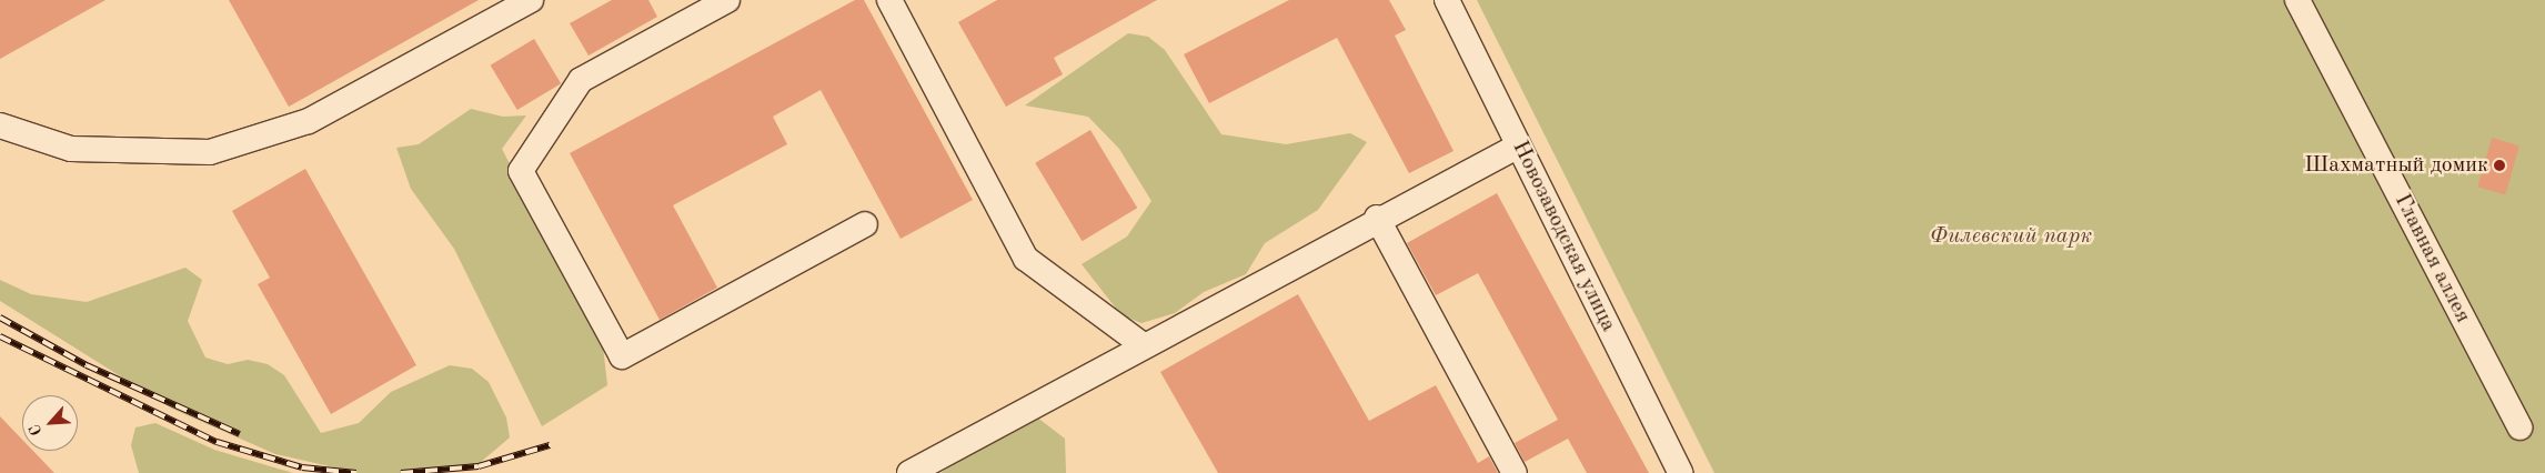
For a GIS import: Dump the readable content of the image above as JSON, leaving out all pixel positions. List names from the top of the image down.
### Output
{
  "streets": {
    "street": ["Новозаводская улица", "Главная аллея"]
  },
  "parks": ["Филевский парк"],
  "places": ["Шахматный домик"],
  "north": "bottom left"
}
